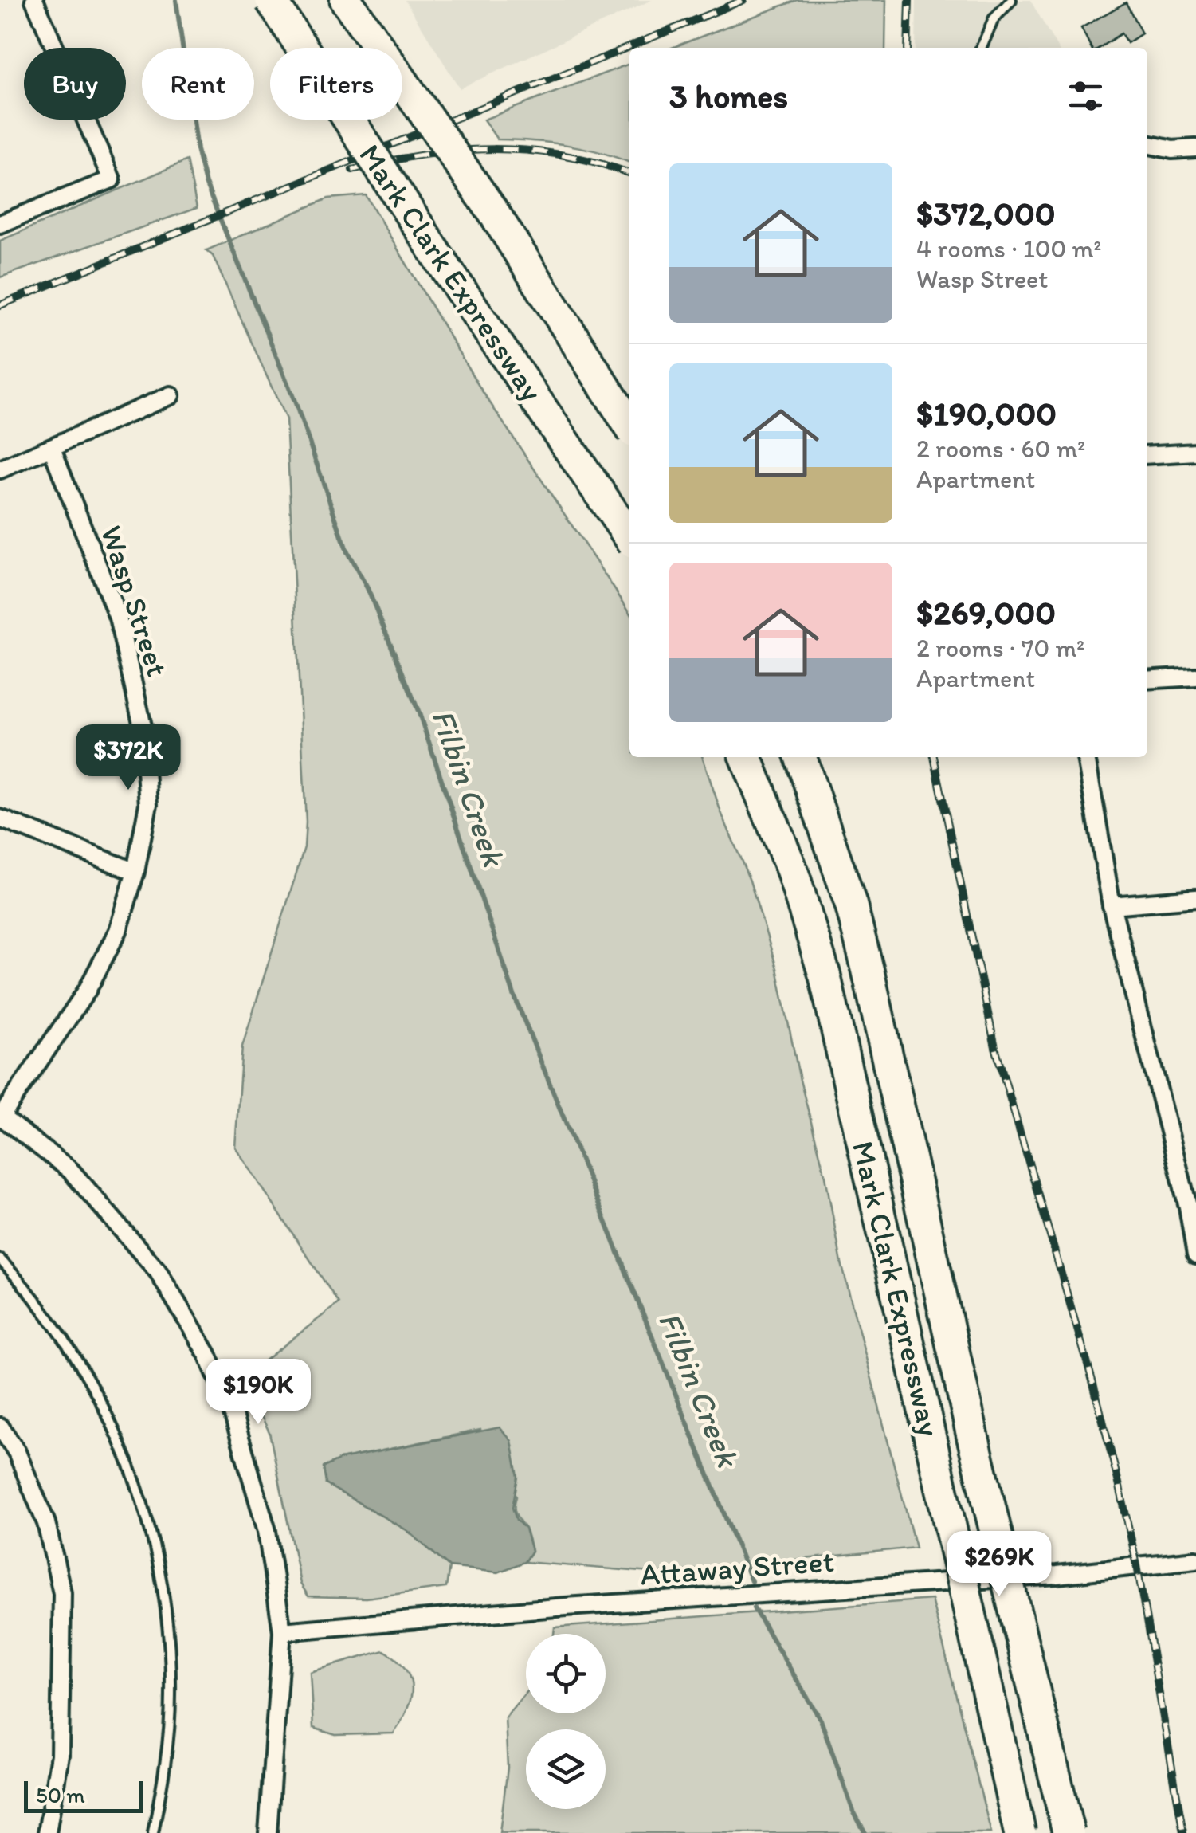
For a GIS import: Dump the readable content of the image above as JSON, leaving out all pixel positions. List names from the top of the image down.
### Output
{
  "streets": {
    "highway": ["Mark Clark Expressway"],
    "street": ["Wasp Street", "Attaway Street"]
  },
  "water": ["Filbin Creek"],
  "scale_bar": "50 m",
  "page": {
    "chip": ["Buy", "Rent", "Filters"],
    "heading": "3 homes",
    "list": [
      {
        "name": "$372,000",
        "note": "4 rooms · 100 m² · Wasp Street"
      },
      {
        "name": "$190,000",
        "note": "2 rooms · 60 m² · Apartment"
      },
      {
        "name": "$269,000",
        "note": "2 rooms · 70 m² · Apartment"
      }
    ],
    "price": ["$372K", "$190K", "$269K"],
    "scale": "50 m"
  }
}
